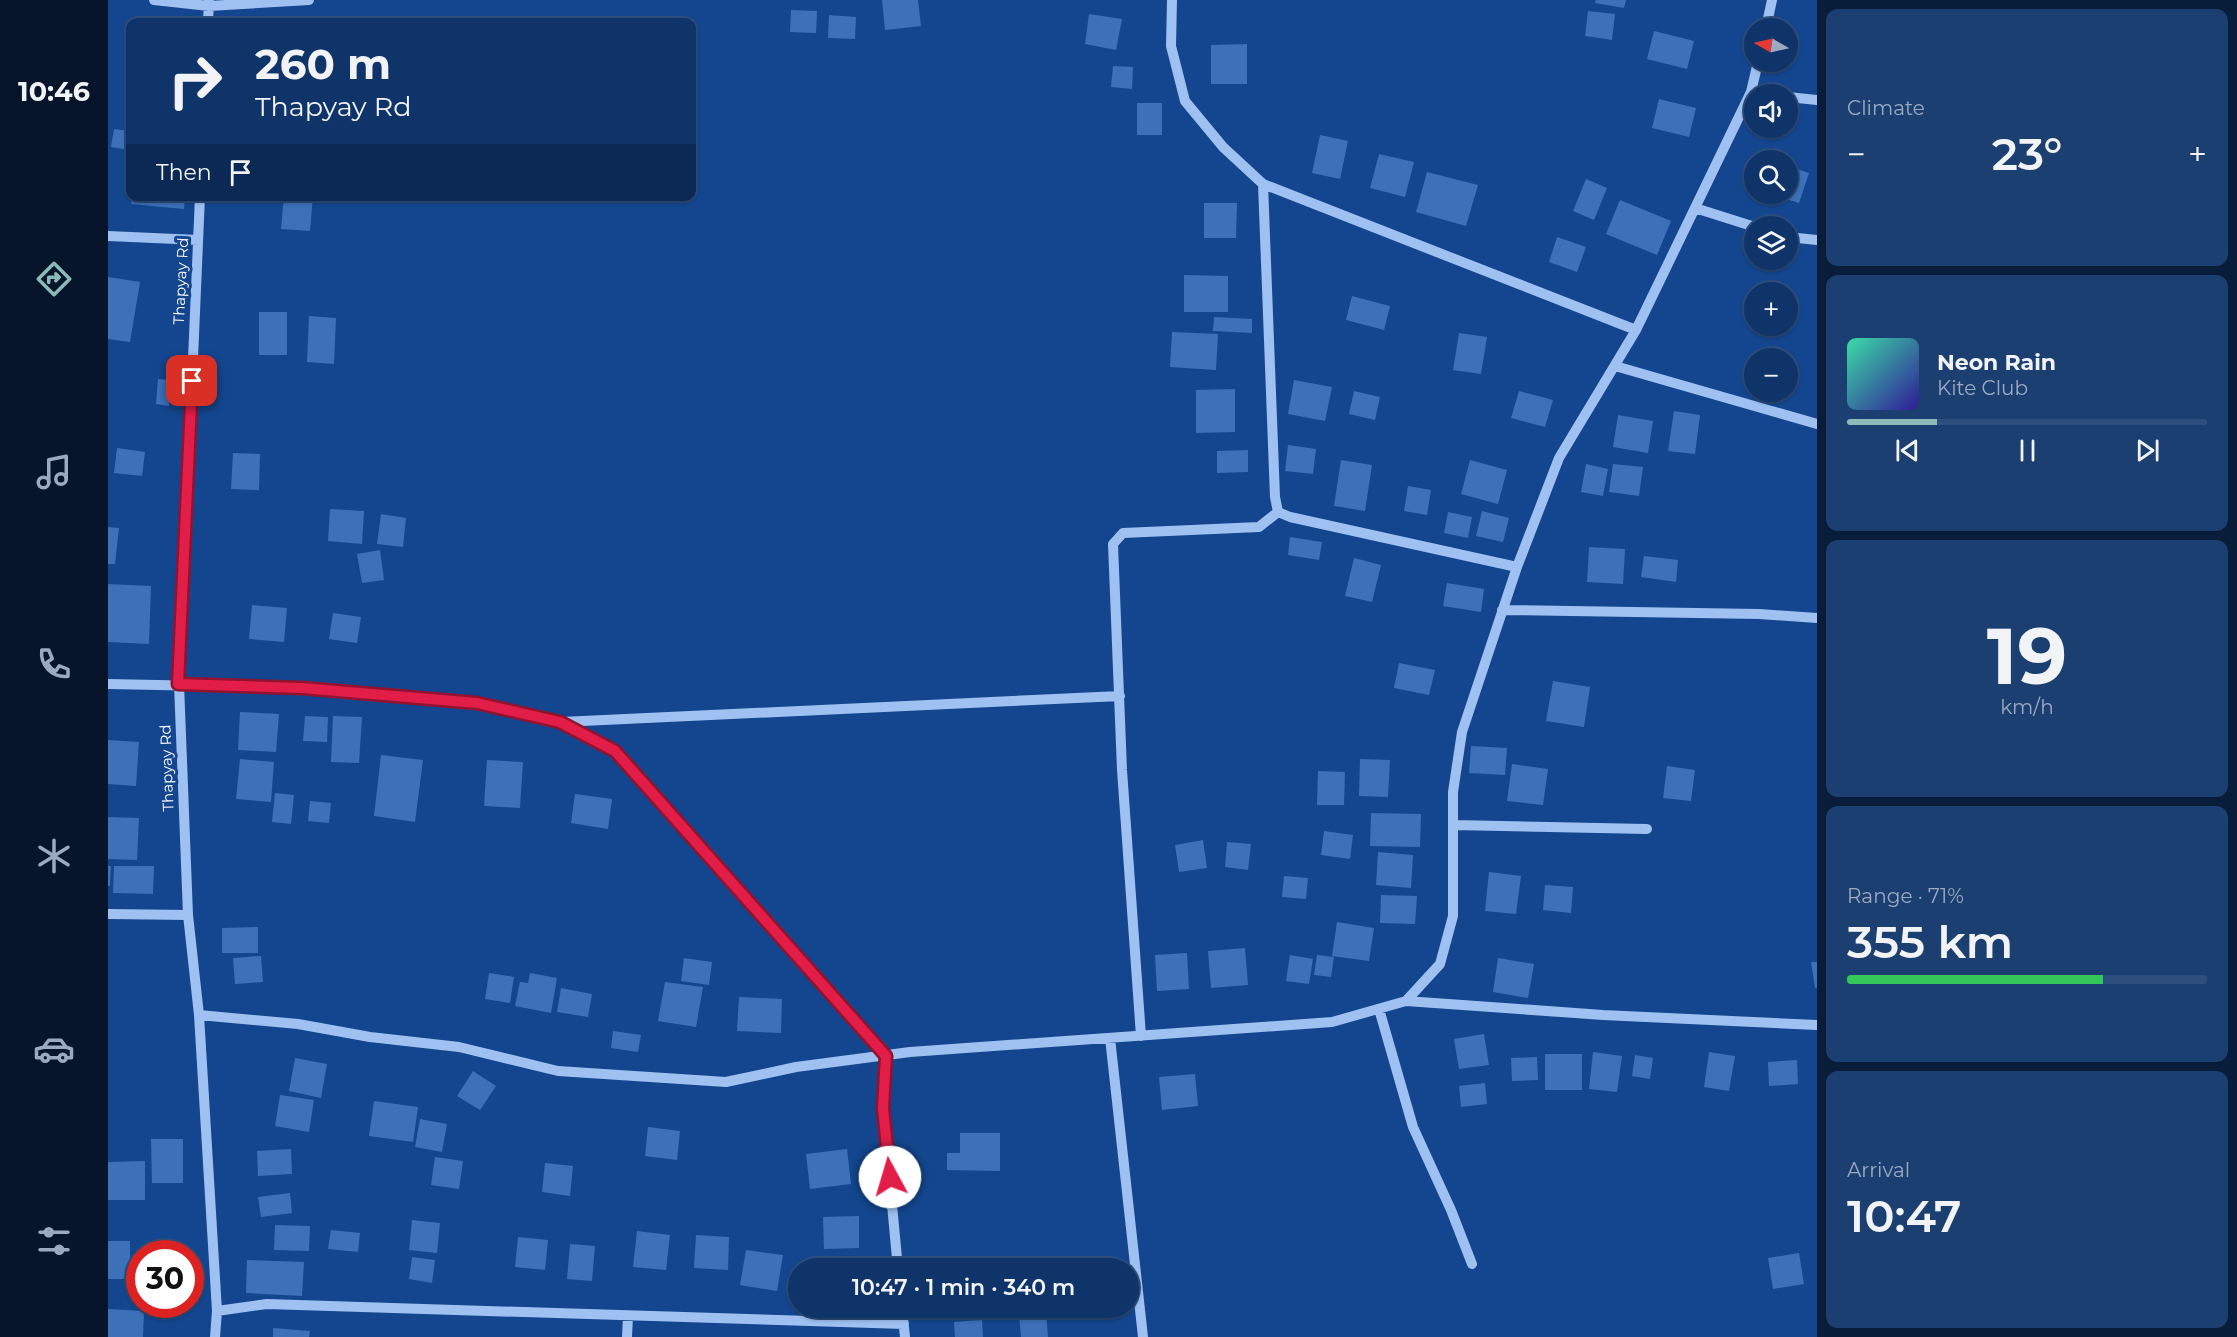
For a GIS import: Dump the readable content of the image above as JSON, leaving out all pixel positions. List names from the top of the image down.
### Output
{
  "streets": {
    "street": ["Thapyay Rd"]
  },
  "north": "left",
  "page": {
    "tabs": "10:46",
    "tile": [
      "Climate",
      ["19", "km/h"],
      ["Range · 71%", "355 km"],
      ["Arrival", "10:47"]
    ],
    "map_buttons": ["+", "−"],
    "turn": ["260 m", "Thapyay Rd"],
    "heat": ["−", "23°", "+"],
    "then": "Then",
    "song": ["Neon Rain", "Kite Club"],
    "limit": "30",
    "trip": "10:47 · 1 min · 340 m"
  }
}
